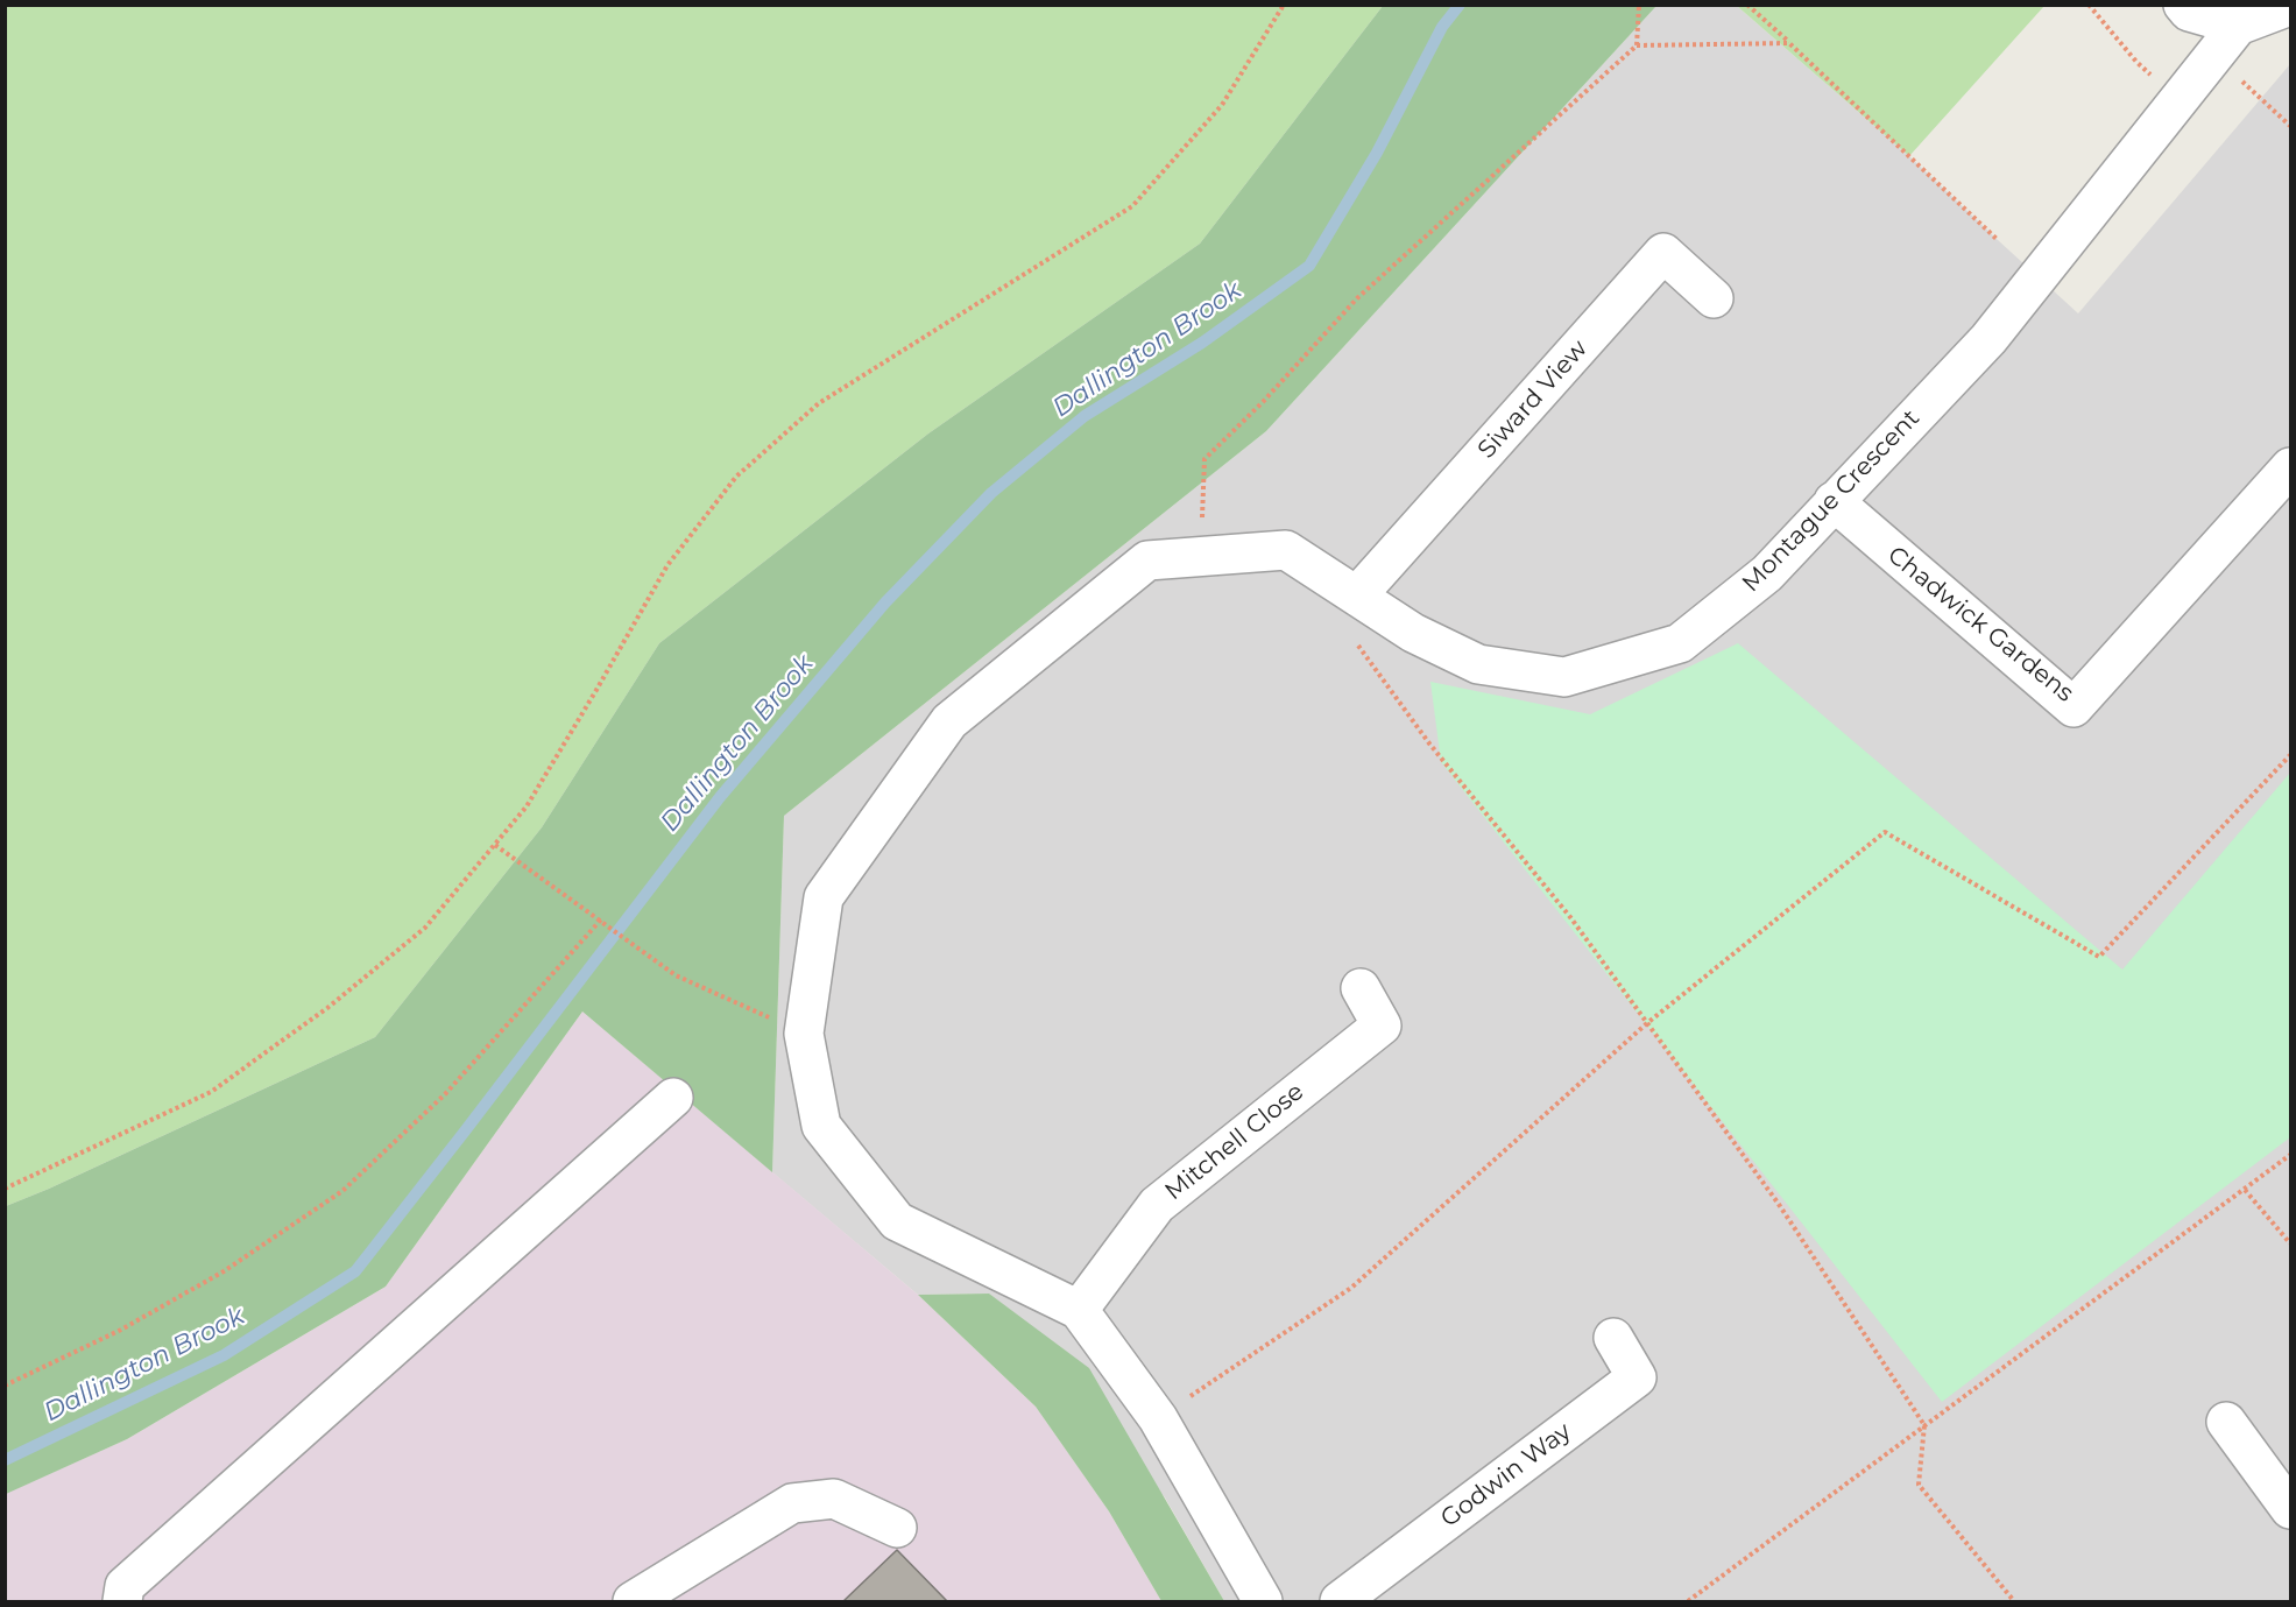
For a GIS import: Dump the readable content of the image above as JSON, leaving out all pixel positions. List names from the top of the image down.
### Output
{
  "streets": {
    "street": [
      "Siward View",
      "Montague Crescent",
      "Chadwick Gardens",
      "Mitchell Close",
      "Godwin Way"
    ]
  },
  "crossings": [
    ["Siward View", "Montague Crescent"],
    ["Montague Crescent", "Chadwick Gardens"],
    ["Montague Crescent", "Mitchell Close"]
  ],
  "water": ["Dallington Brook"]
}
